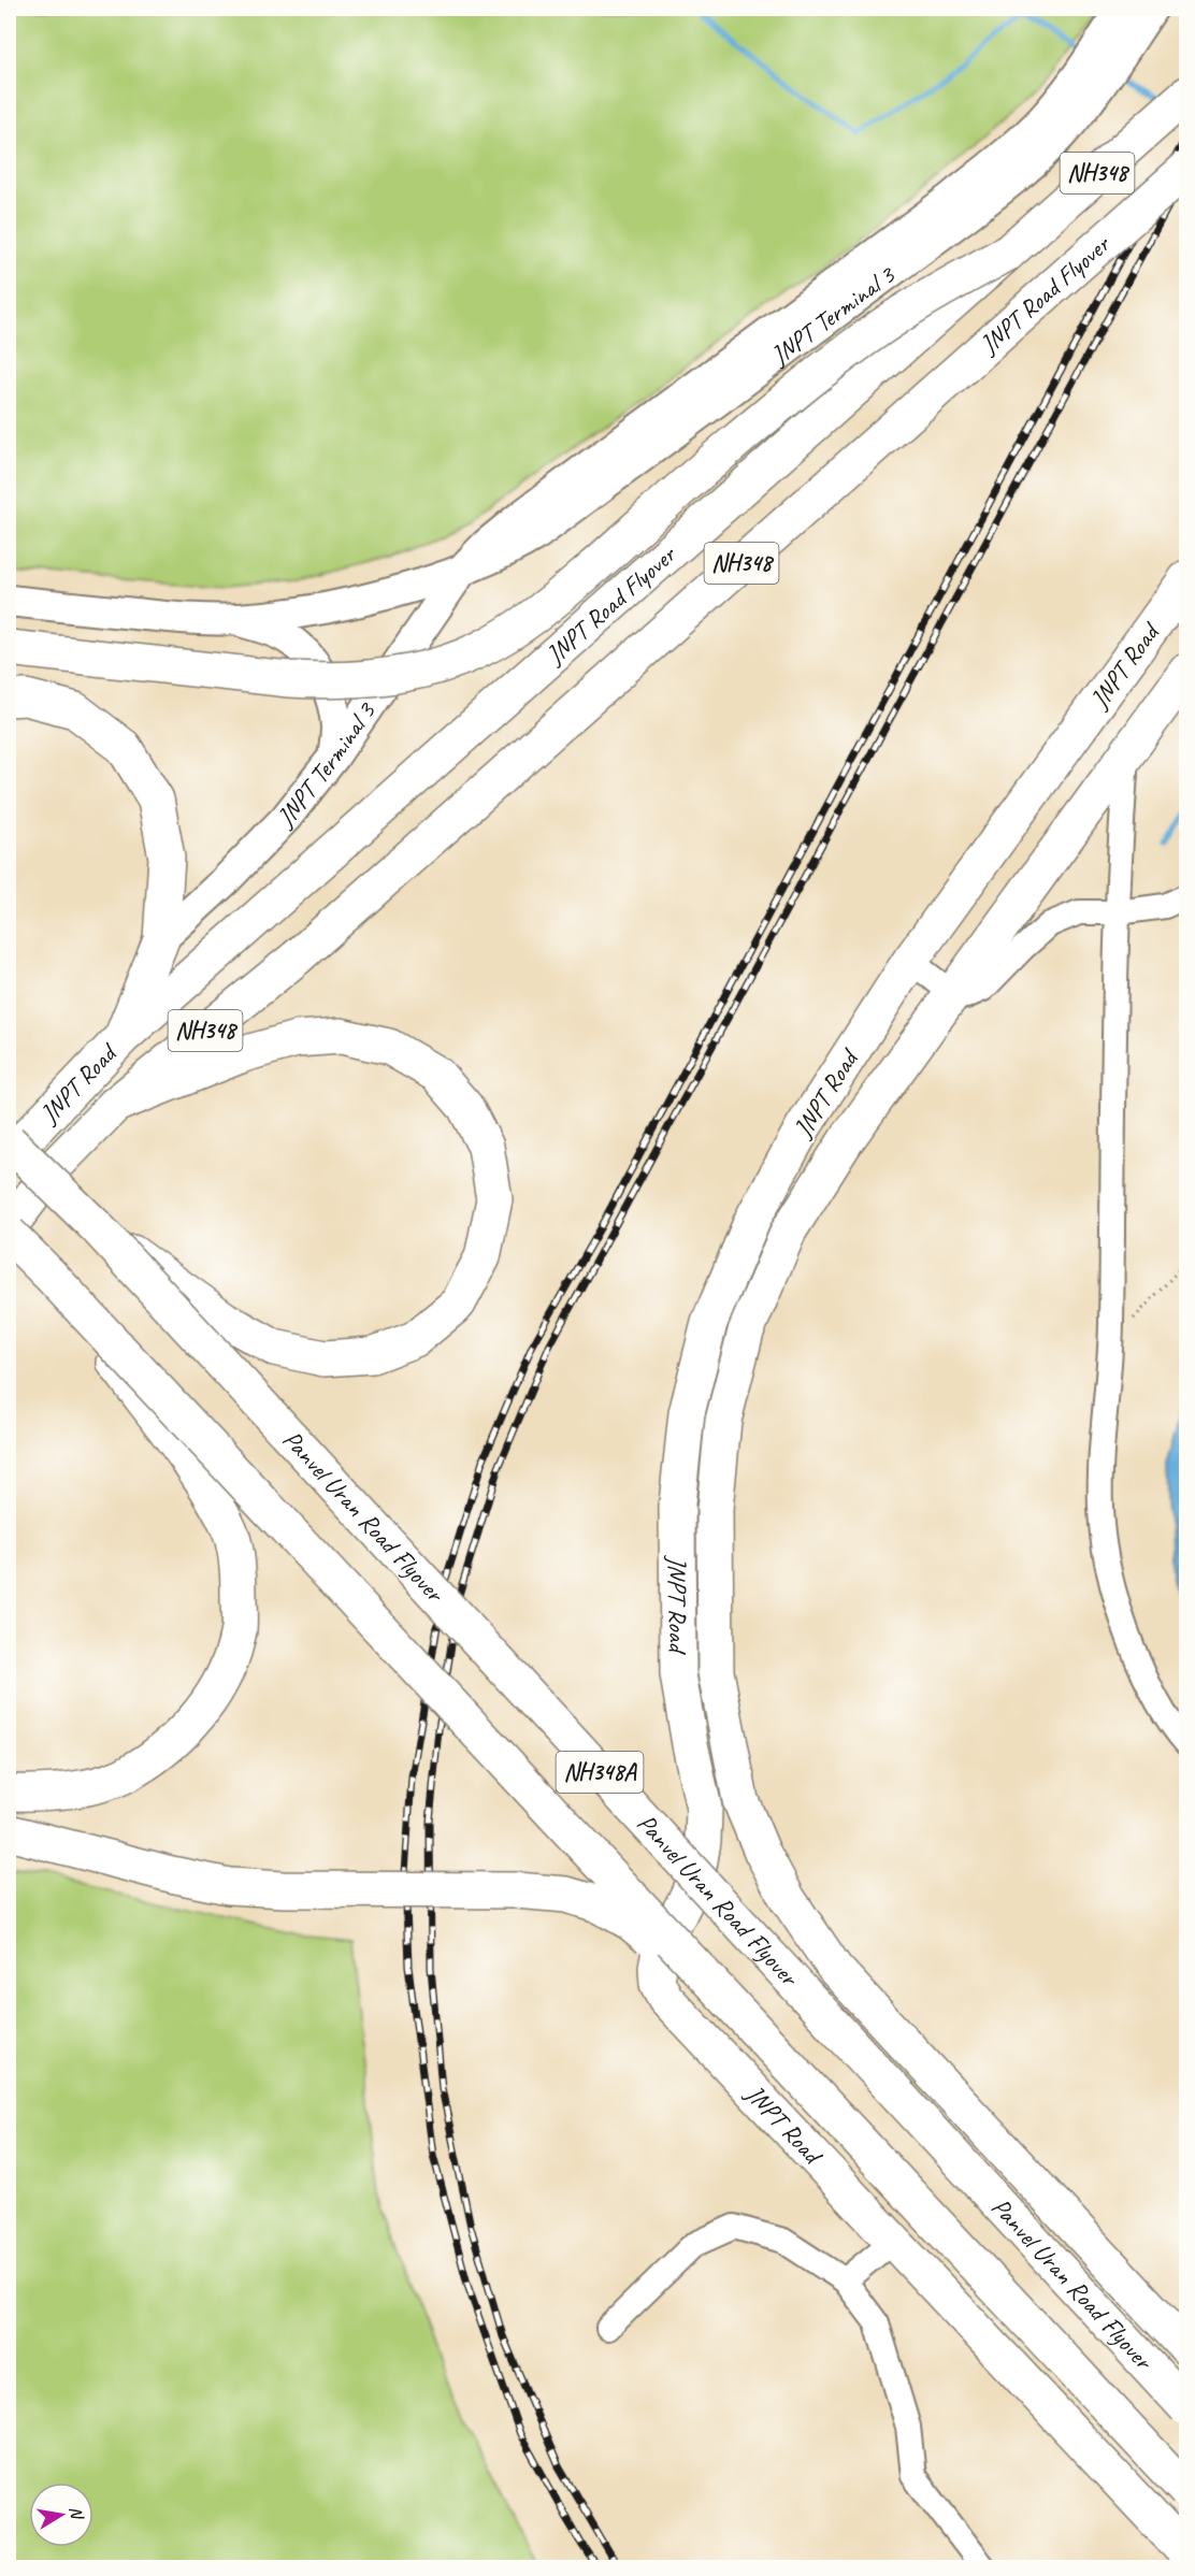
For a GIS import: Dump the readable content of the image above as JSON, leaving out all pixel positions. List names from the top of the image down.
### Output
{
  "streets": {
    "highway": [
      "NH348",
      "JNPT Road Flyover",
      "JNPT Road",
      "Panvel Uran Road Flyover",
      "NH348A"
    ],
    "main road": ["JNPT Terminal 3"]
  },
  "crossings": [
    ["JNPT Road Flyover", "JNPT Road"]
  ],
  "north": "right"
}
